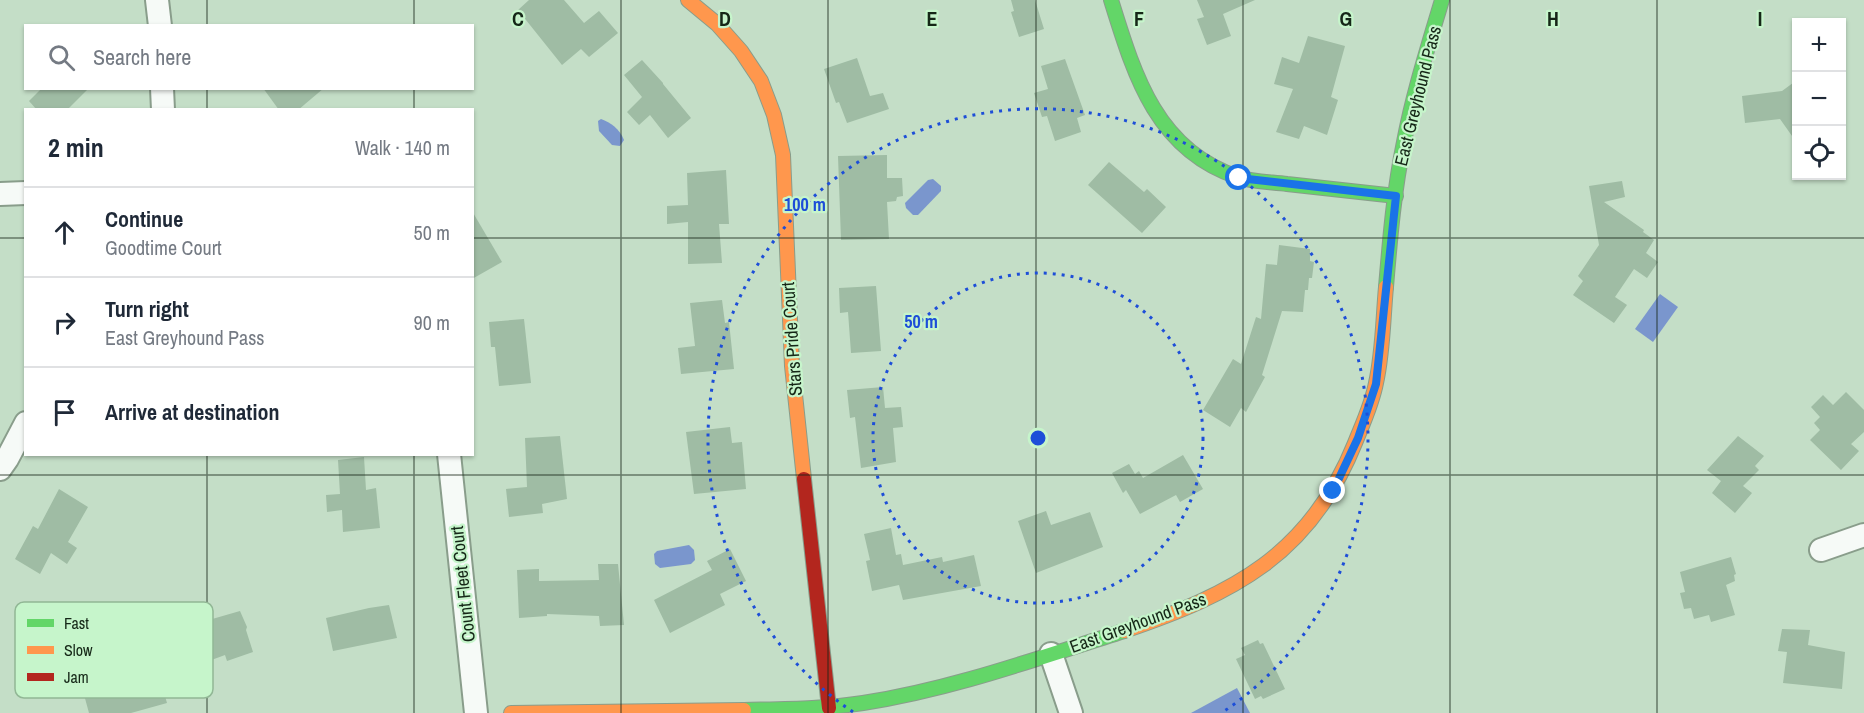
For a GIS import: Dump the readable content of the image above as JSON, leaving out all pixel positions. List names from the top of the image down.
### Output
{
  "streets": {
    "street": ["East Greyhound Pass", "Stars Pride Court", "Count Fleet Court"]
  },
  "crossings": [
    ["East Greyhound Pass", "Stars Pride Court"]
  ],
  "legend": ["Fast", "Slow", "Jam"],
  "page": {
    "map_buttons": ["+", "−"],
    "search": "Search here",
    "heading": ["2 min", "Walk · 140 m"],
    "list": [
      ["Continue", "Goodtime Court", "50 m"],
      ["Turn right", "East Greyhound Pass", "90 m"],
      "Arrive at destination"
    ]
  },
  "grid": {
    "columns": [
      "C",
      "D",
      "E",
      "F",
      "G",
      "H",
      "I"
    ]
  },
  "rings": ["100 m", "50 m"]
}
